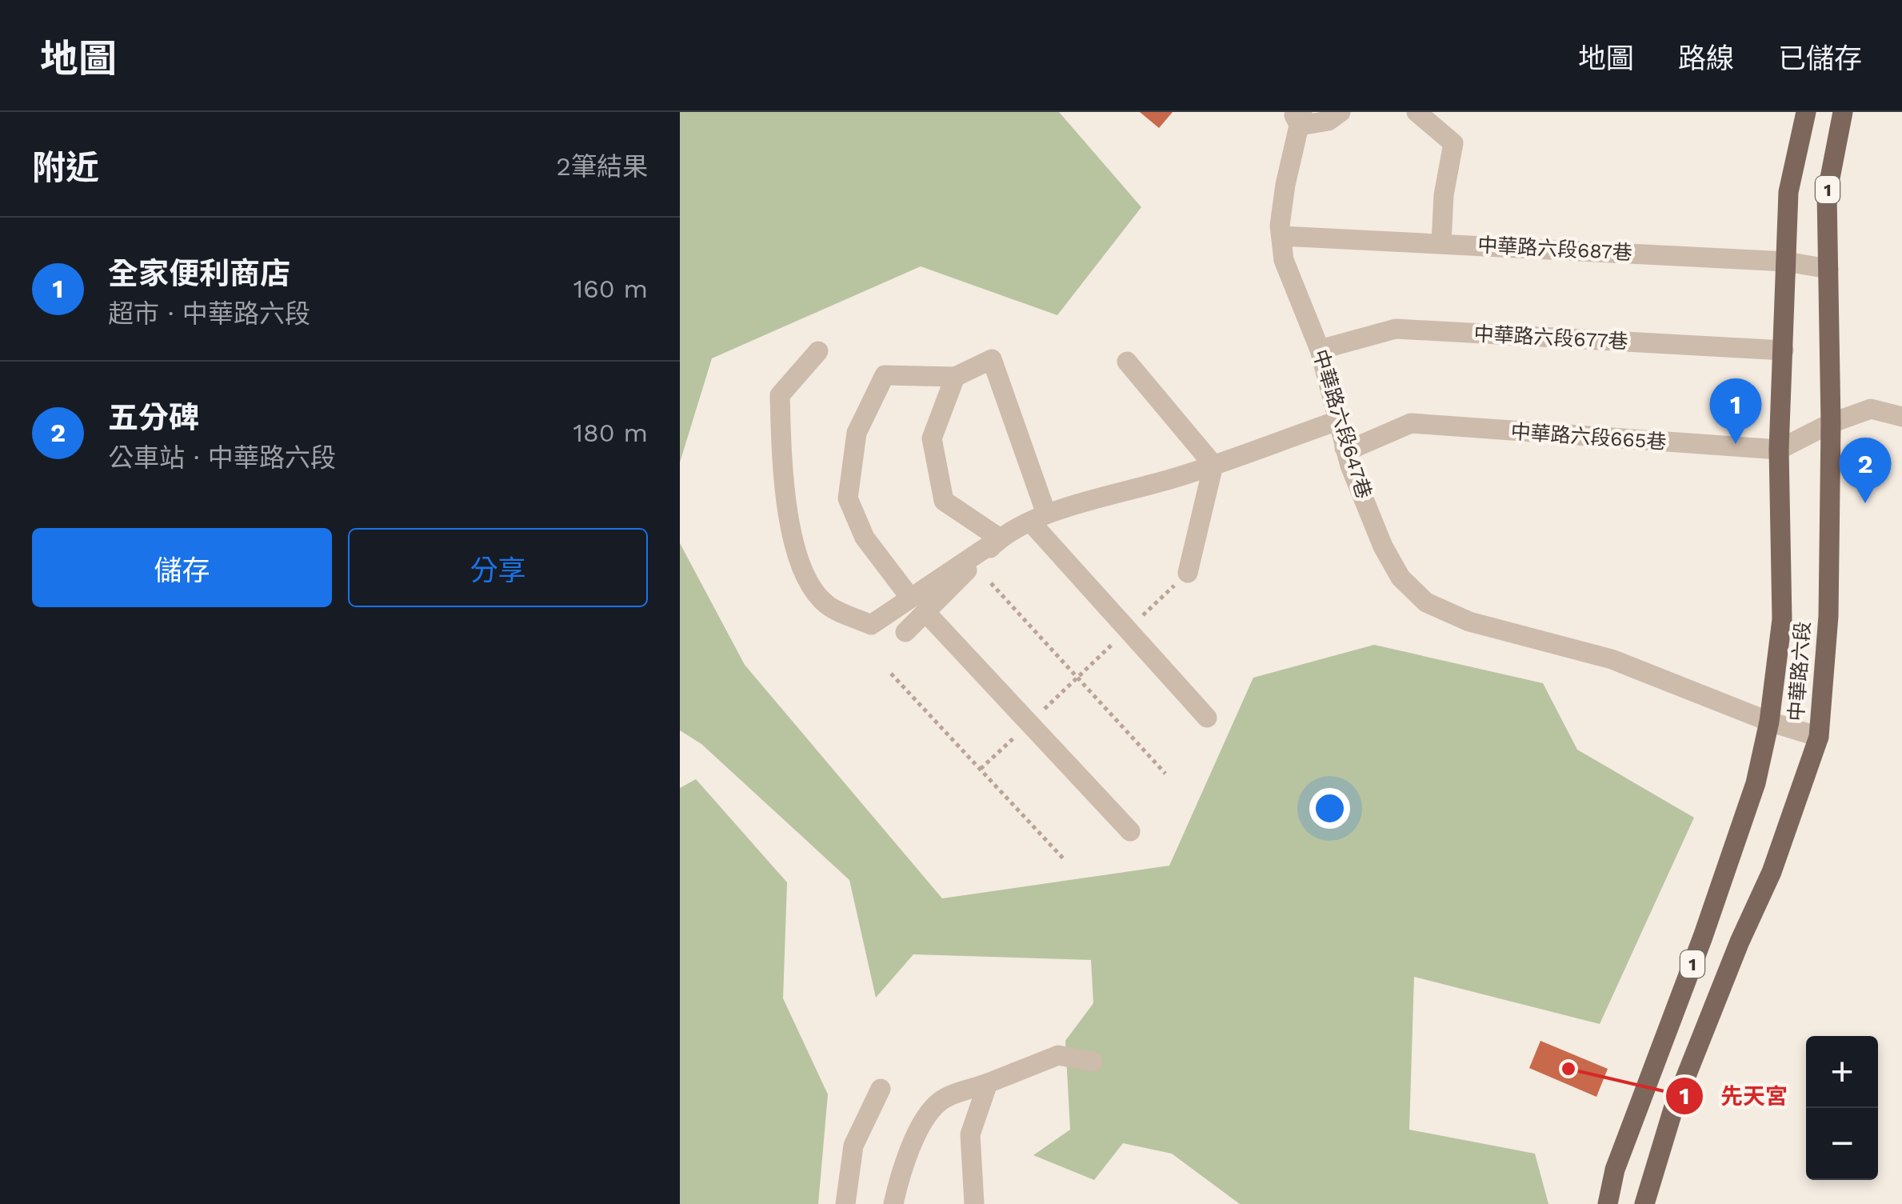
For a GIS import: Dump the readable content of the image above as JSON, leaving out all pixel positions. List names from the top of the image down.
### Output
{
  "streets": {
    "main road": ["1", "中華路六段"],
    "street": [
      "中華路六段687巷",
      "中華路六段677巷",
      "中華路六段647巷",
      "中華路六段665巷"
    ]
  },
  "crossings": [
    ["中華路六段687巷", "中華路六段647巷"],
    ["中華路六段687巷", "中華路六段"],
    ["中華路六段677巷", "中華路六段647巷"],
    ["中華路六段677巷", "中華路六段"],
    ["中華路六段647巷", "中華路六段665巷"],
    ["中華路六段647巷", "中華路六段"],
    ["中華路六段665巷", "中華路六段"]
  ],
  "places": ["先天宮"],
  "page": {
    "header": "地圖",
    "nav": ["地圖", "路線", "已儲存"],
    "heading": ["附近", "2筆結果"],
    "list": [
      {
        "mark": "1",
        "name": "全家便利商店",
        "note": "超市 · 中華路六段",
        "value": "160 m"
      },
      {
        "mark": "2",
        "name": "五分碑",
        "note": "公車站 · 中華路六段",
        "value": "180 m"
      }
    ],
    "pins": ["1", "2"],
    "buttons": ["儲存", "分享"],
    "map_buttons": ["+", "−"]
  }
}
